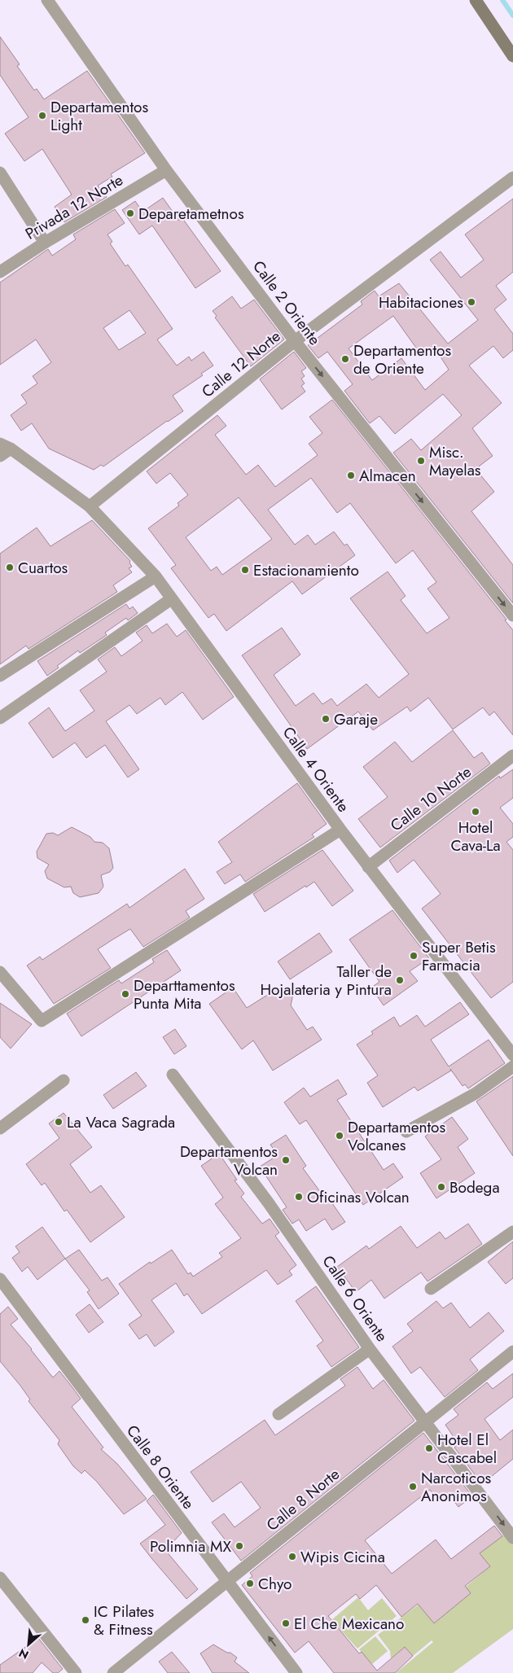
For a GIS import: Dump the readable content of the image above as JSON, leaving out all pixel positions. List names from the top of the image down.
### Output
{
  "streets": {
    "street": [
      "Privada 12 Norte",
      "Calle 2 Oriente",
      "Calle 12 Norte",
      "Calle 4 Oriente",
      "Calle 10 Norte",
      "Calle 6 Oriente",
      "Calle 8 Oriente",
      "Calle 8 Norte"
    ]
  },
  "crossings": [
    ["Privada 12 Norte", "Calle 2 Oriente"],
    ["Calle 2 Oriente", "Calle 12 Norte"],
    ["Calle 12 Norte", "Calle 4 Oriente"],
    ["Calle 4 Oriente", "Calle 10 Norte"],
    ["Calle 6 Oriente", "Calle 8 Norte"],
    ["Calle 8 Oriente", "Calle 8 Norte"]
  ],
  "one_way": ["Calle 2 Oriente"],
  "places": [
    "Departamentos Light",
    "Deparetametnos",
    "Habitaciones",
    "Departamentos de Oriente",
    "Misc. Mayelas",
    "Almacen",
    "Cuartos",
    "Estacionamiento",
    "Garaje",
    "Hotel Cava-La",
    "Super Betis Farmacia",
    "Taller de Hojalateria y Pintura",
    "Departtamentos Punta Mita",
    "La Vaca Sagrada",
    "Departamentos Volcanes",
    "Departamentos Volcan",
    "Bodega",
    "Oficinas Volcan",
    "Hotel El Cascabel",
    "Narcoticos Anonimos",
    "Polimnia MX",
    "Wipis Cicina",
    "Chyo",
    "IC Pilates & Fitness",
    "El Che Mexicano"
  ],
  "north": "bottom left"
}
